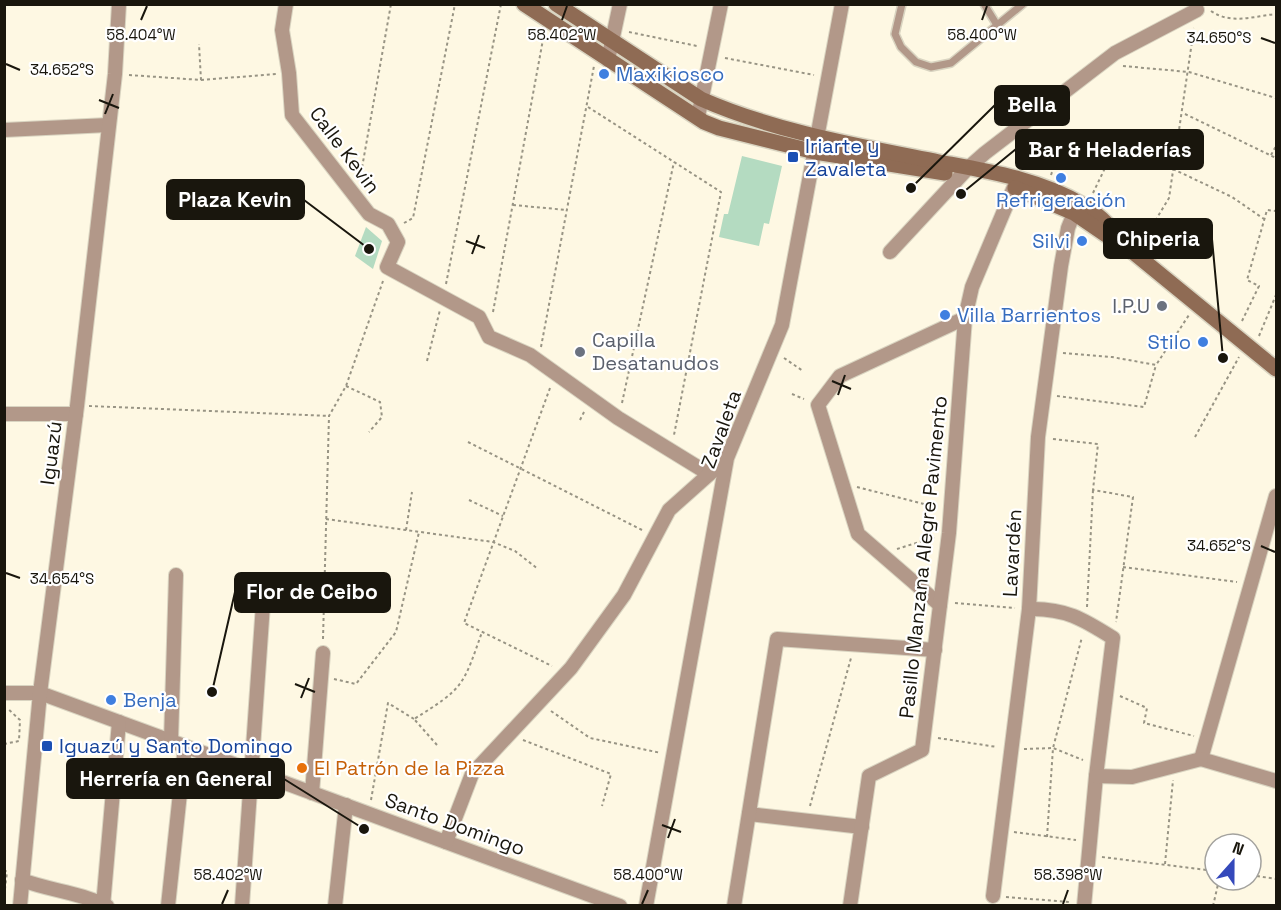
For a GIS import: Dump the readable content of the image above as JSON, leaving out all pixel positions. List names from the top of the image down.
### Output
{
  "streets": {
    "street": [
      "Calle Kevin",
      "Zavaleta",
      "Iguazú",
      "Lavardén",
      "Pasillo Manzana Alegre Pavimento",
      "Santo Domingo"
    ]
  },
  "crossings": [
    ["Iguazú", "Santo Domingo"]
  ],
  "places": {
    "other": [
      "Maxikiosco",
      "Refrigeración",
      "Bella",
      "Bar & Heladerías",
      "Silvi",
      "Plaza Kevin",
      "I.P.U",
      "Villa Barrientos",
      "Stilo",
      "Capilla Desatanudos",
      "Chiperia",
      "Flor de Ceibo",
      "Benja",
      "El Patrón de la Pizza",
      "Herrería en General"
    ],
    "transit": ["Iriarte y Zavaleta", "Iguazú y Santo Domingo"]
  },
  "north": "top",
  "coordinates": [
    "58.404°W",
    "58.402°W",
    "58.400°W",
    "34.650°S",
    "34.652°S",
    "34.654°S",
    "58.398°W"
  ]
}
